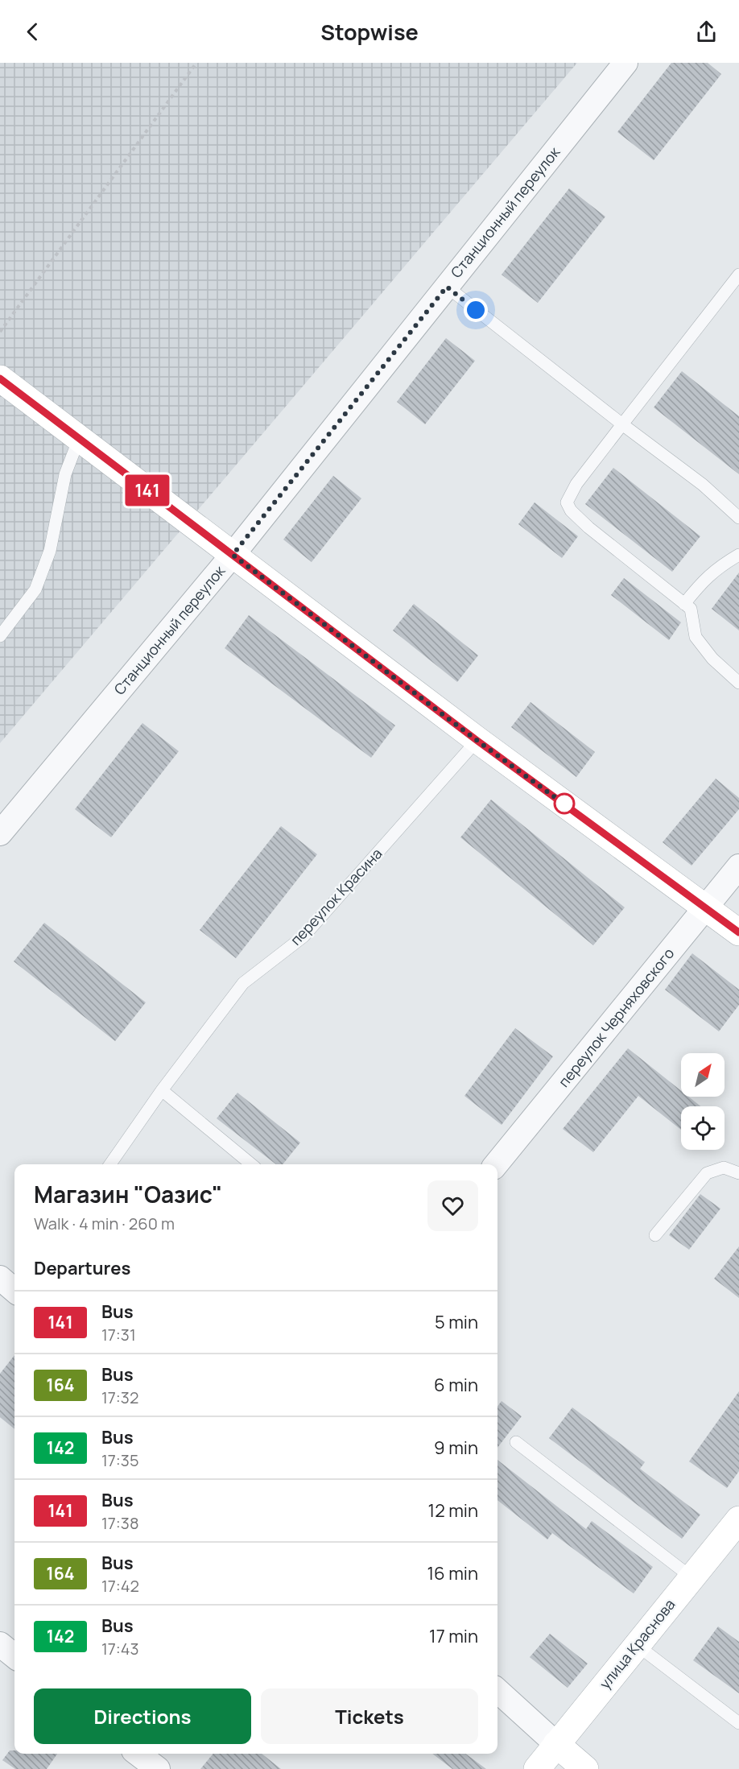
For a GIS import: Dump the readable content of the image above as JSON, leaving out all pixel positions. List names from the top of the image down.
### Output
{
  "streets": {
    "street": ["Станционный переулок", "переулок Черняховского", "улица Краснова"],
    "lane": ["переулок Красина"]
  },
  "lines": ["bus line 141"],
  "north": "top right",
  "page": {
    "header": "Stopwise",
    "on_map": "141",
    "heading": [
      ["Магазин \"Оазис\"", "Walk · 4 min · 260 m"],
      "Departures"
    ],
    "list": [
      {
        "mark": "141",
        "name": "Bus",
        "note": "17:31",
        "value": "5 min"
      },
      {
        "mark": "164",
        "name": "Bus",
        "note": "17:32",
        "value": "6 min"
      },
      {
        "mark": "142",
        "name": "Bus",
        "note": "17:35",
        "value": "9 min"
      },
      {
        "mark": "141",
        "name": "Bus",
        "note": "17:38",
        "value": "12 min"
      },
      {
        "mark": "164",
        "name": "Bus",
        "note": "17:42",
        "value": "16 min"
      },
      {
        "mark": "142",
        "name": "Bus",
        "note": "17:43",
        "value": "17 min"
      }
    ],
    "buttons": ["Directions", "Tickets"]
  }
}
